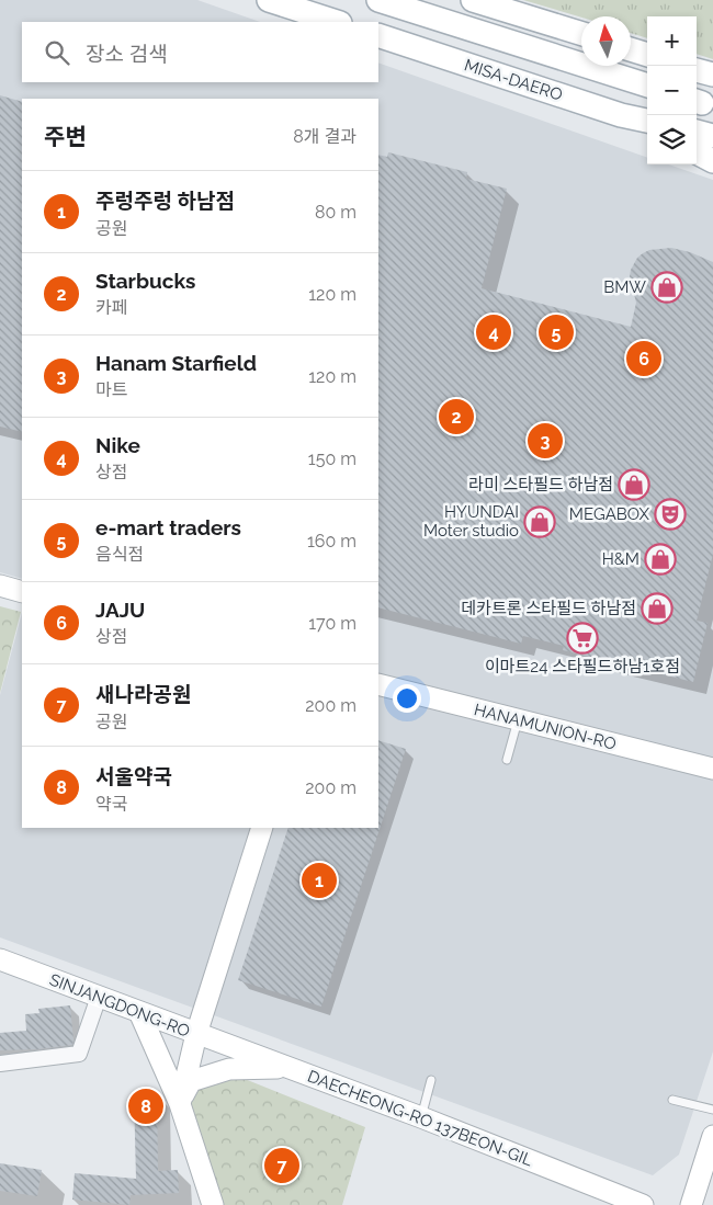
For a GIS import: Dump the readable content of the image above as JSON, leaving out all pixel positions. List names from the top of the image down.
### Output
{
  "streets": {
    "main road": [
      "MISA-DAERO",
      "HANAMUNION-RO",
      "SINJANGDONG-RO",
      "DAECHEONG-RO 137BEON-GIL"
    ]
  },
  "crossings": [
    ["SINJANGDONG-RO", "DAECHEONG-RO 137BEON-GIL"]
  ],
  "places": {
    "shop": [
      "BMW",
      "라미 스타필드 하남점",
      "HYUNDAI Moter studio",
      "H&M",
      "데카트론 스타필드 하남점"
    ],
    "theatre": ["MEGABOX"],
    "supermarket": ["이마트24 스타필드하남1호점"]
  },
  "north": "top",
  "page": {
    "map_buttons": ["+", "−"],
    "search": "장소 검색",
    "heading": ["주변", "8개 결과"],
    "list": [
      {
        "mark": "1",
        "name": "주렁주렁 하남점",
        "note": "공원",
        "value": "80 m"
      },
      {
        "mark": "2",
        "name": "Starbucks",
        "note": "카페",
        "value": "120 m"
      },
      {
        "mark": "3",
        "name": "Hanam Starfield",
        "note": "마트",
        "value": "120 m"
      },
      {
        "mark": "4",
        "name": "Nike",
        "note": "상점",
        "value": "150 m"
      },
      {
        "mark": "5",
        "name": "e-mart traders",
        "note": "음식점",
        "value": "160 m"
      },
      {
        "mark": "6",
        "name": "JAJU",
        "note": "상점",
        "value": "170 m"
      },
      {
        "mark": "7",
        "name": "새나라공원",
        "note": "공원",
        "value": "200 m"
      },
      {
        "mark": "8",
        "name": "서울약국",
        "note": "약국",
        "value": "200 m"
      }
    ],
    "pins": [
      "4",
      "5",
      "6",
      "2",
      "3",
      "1",
      "8",
      "7"
    ]
  }
}
